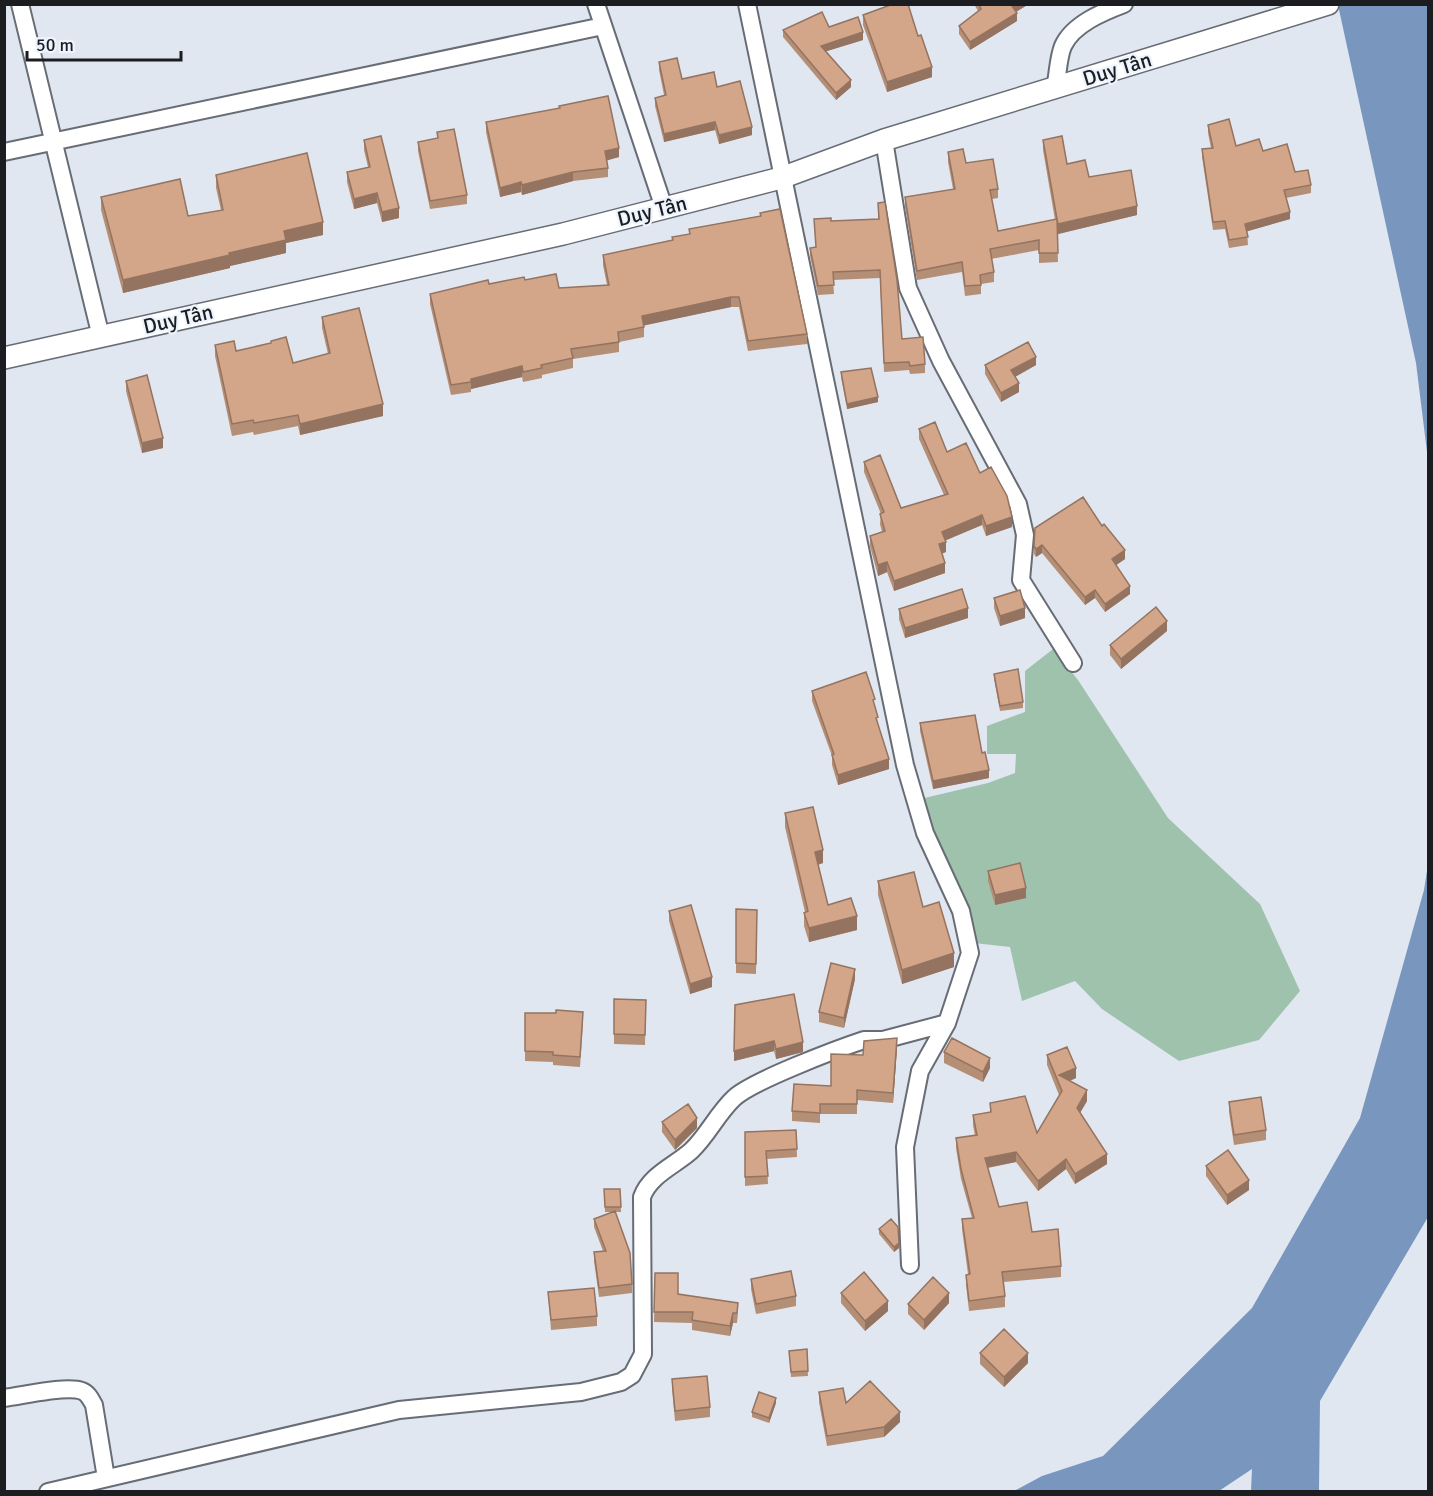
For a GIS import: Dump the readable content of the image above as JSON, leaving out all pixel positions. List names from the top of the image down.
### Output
{
  "streets": {
    "street": ["Duy Tân"]
  },
  "scale_bar": "50 m"
}
